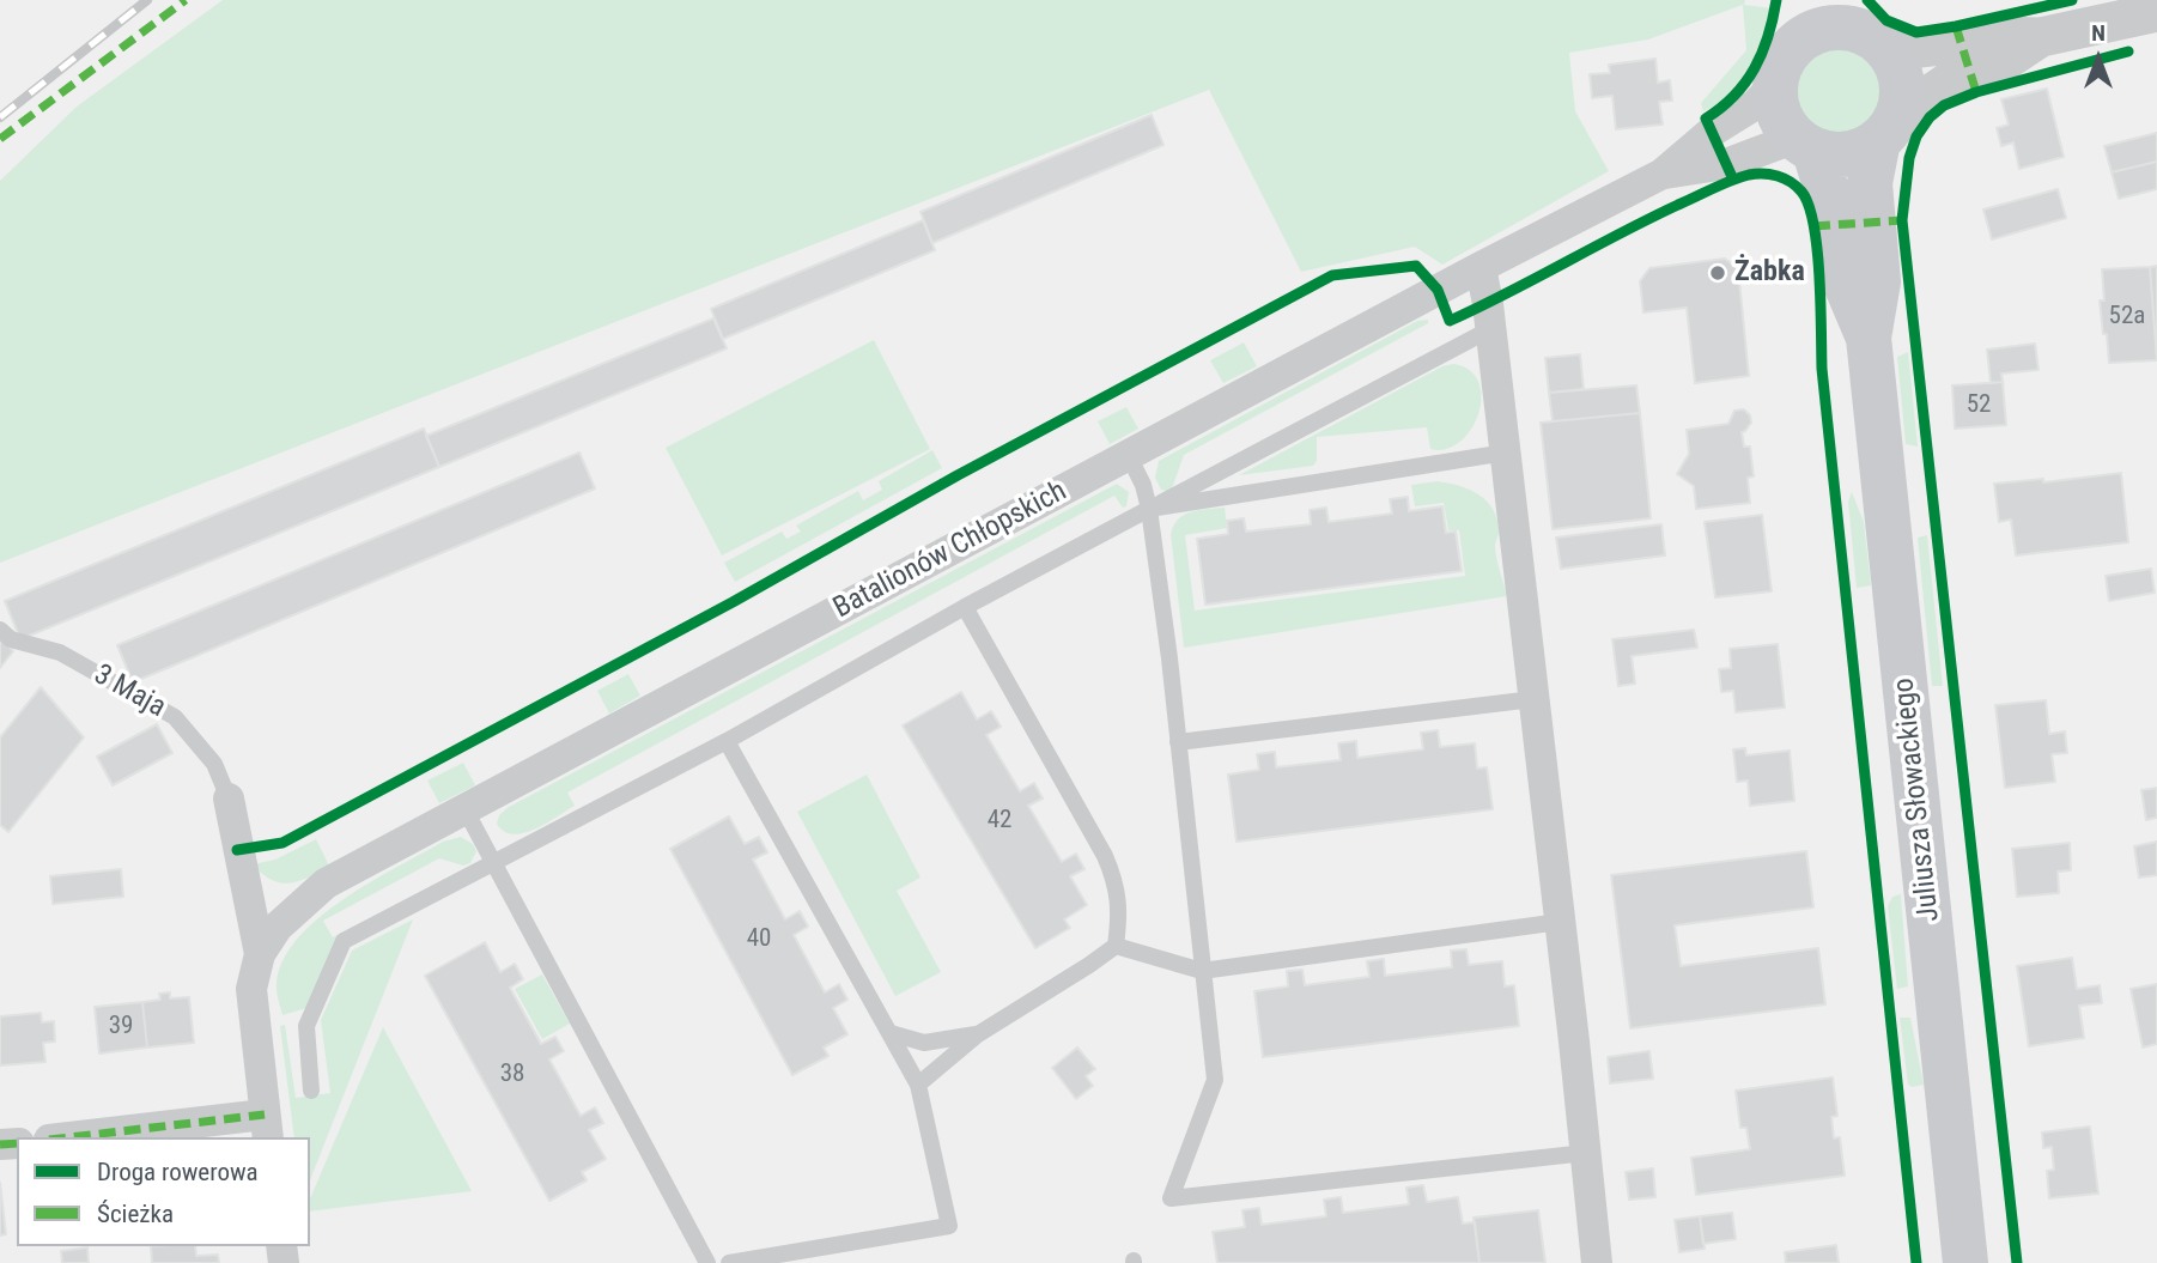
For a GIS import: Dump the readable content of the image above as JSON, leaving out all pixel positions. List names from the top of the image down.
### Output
{
  "streets": {
    "main road": ["Juliusza Słowackiego"],
    "street": ["Batalionów Chłopskich", "3 Maja"]
  },
  "crossings": [
    ["Batalionów Chłopskich", "3 Maja"],
    ["Batalionów Chłopskich", "Juliusza Słowackiego"]
  ],
  "places": ["Żabka"],
  "house_numbers": [
    "52a",
    "52",
    "42",
    "40",
    "39",
    "38"
  ],
  "legend": ["Droga rowerowa", "Ścieżka"],
  "north": "top"
}
